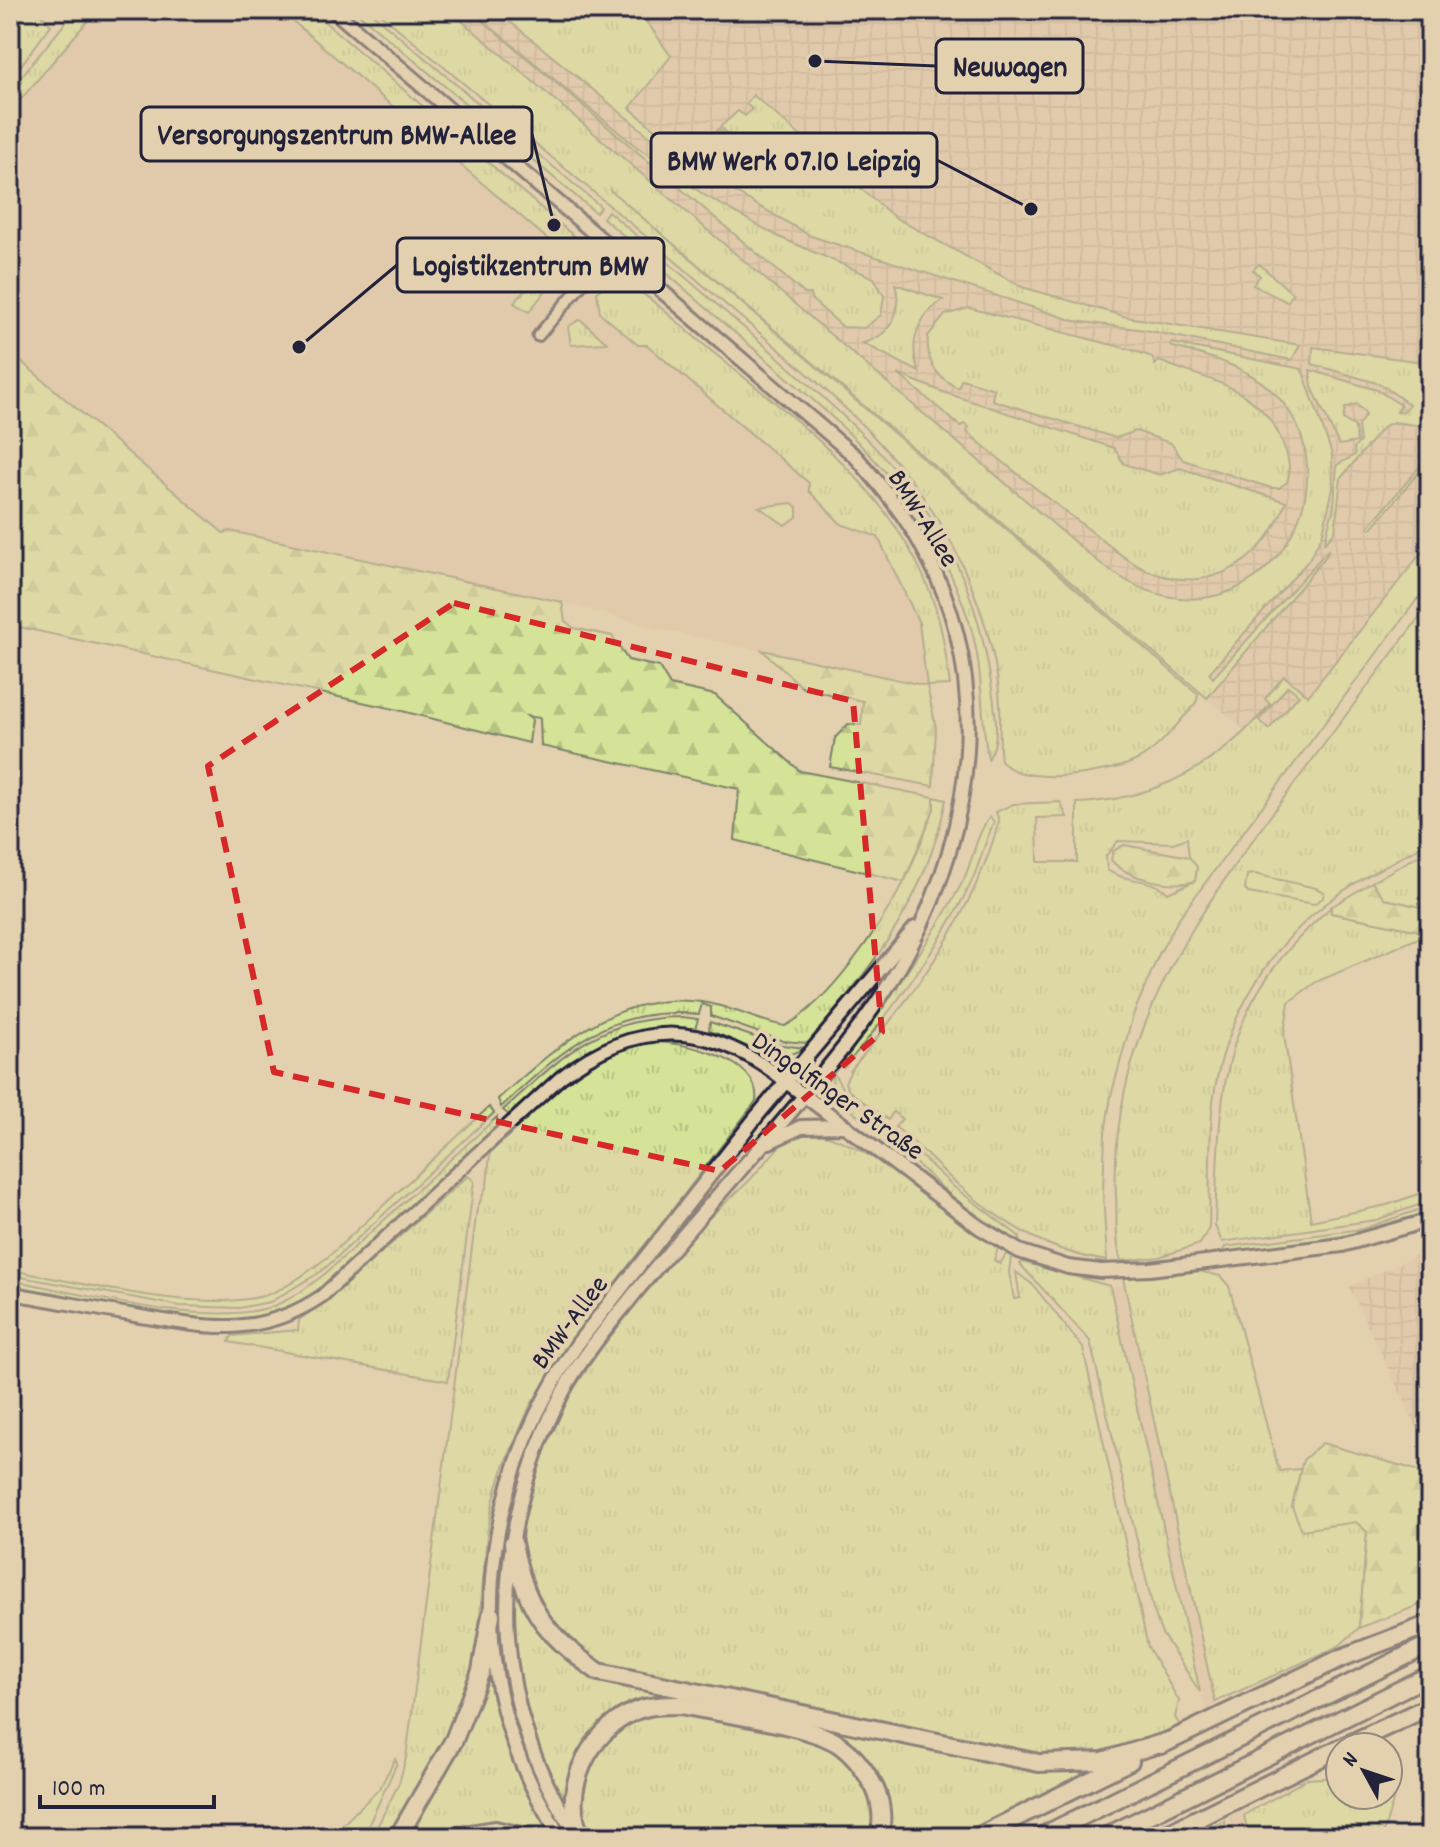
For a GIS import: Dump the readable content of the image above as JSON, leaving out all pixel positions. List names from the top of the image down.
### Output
{
  "streets": {
    "main road": ["BMW-Allee", "Dingolfinger Straße"]
  },
  "crossings": [
    ["BMW-Allee", "Dingolfinger Straße"]
  ],
  "places": [
    "Neuwagen",
    "BMW Werk 07.10 Leipzig",
    "Versorgungszentrum BMW-Allee",
    "Logistikzentrum BMW"
  ],
  "scale_bar": "100 m",
  "north": "top left"
}
